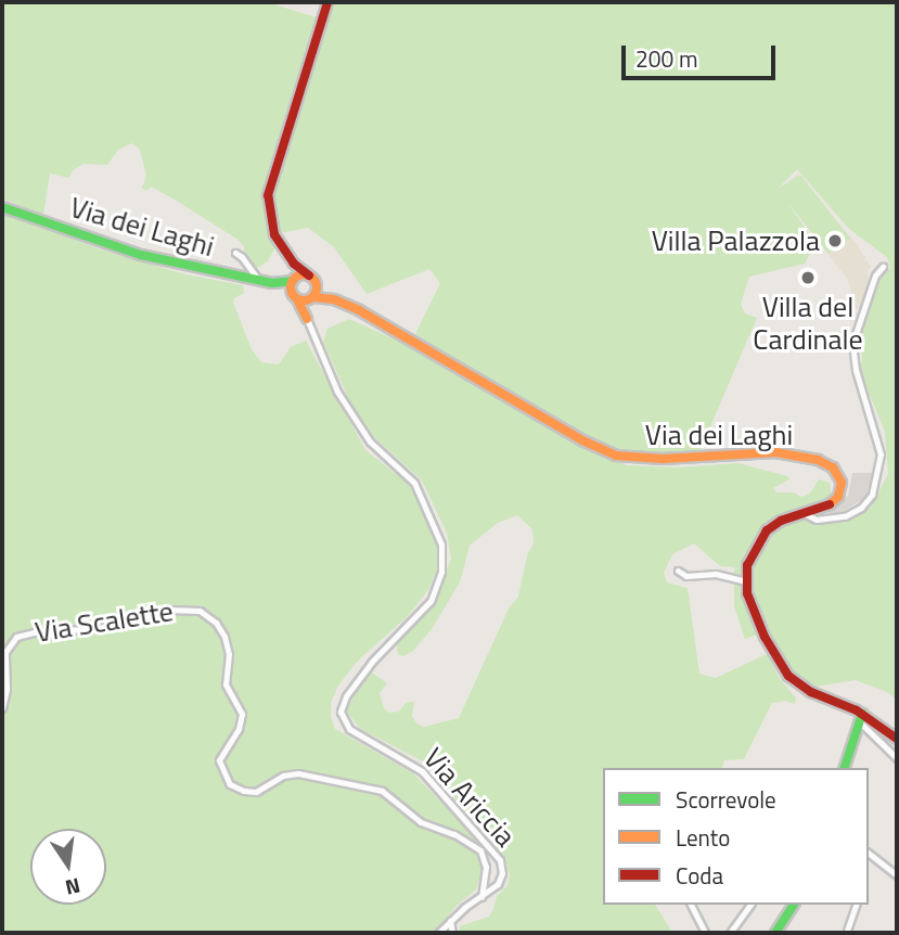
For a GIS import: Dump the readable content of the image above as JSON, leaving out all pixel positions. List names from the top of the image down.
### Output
{
  "streets": {
    "main road": ["Via dei Laghi", "Via Ariccia"],
    "street": ["Via Scalette"]
  },
  "crossings": [
    ["Via dei Laghi", "Via Ariccia"],
    ["Via Scalette", "Via Ariccia"]
  ],
  "places": ["Villa Palazzola", "Villa del Cardinale"],
  "legend": ["Scorrevole", "Lento", "Coda"],
  "scale_bar": "200 m",
  "north": "bottom"
}
